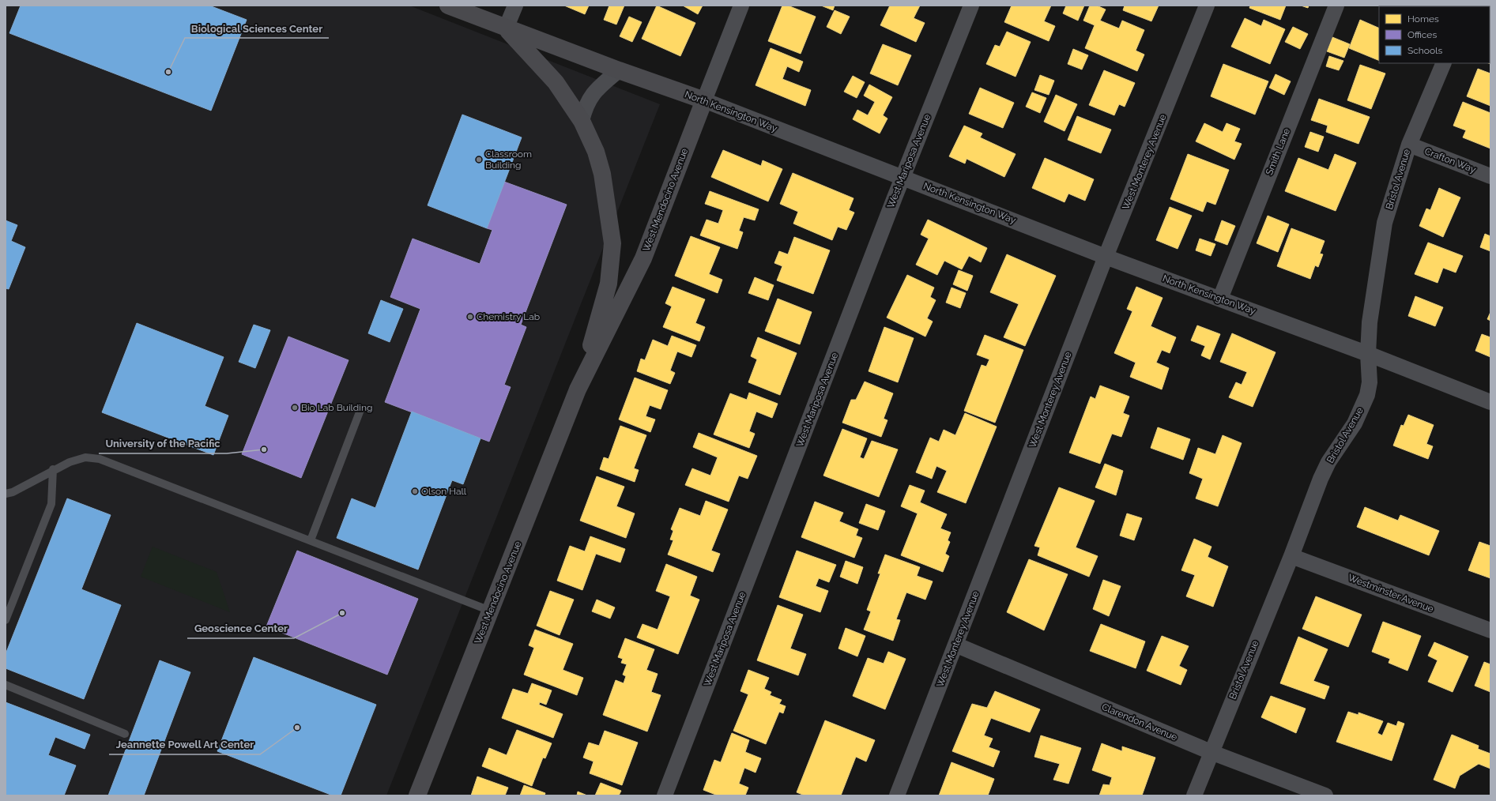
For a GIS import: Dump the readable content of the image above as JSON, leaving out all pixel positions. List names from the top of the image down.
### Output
{
  "streets": {
    "street": [
      "North Kensington Way",
      "Smith Lane",
      "Crafton Way",
      "West Mariposa Avenue",
      "West Monterey Avenue",
      "Bristol Avenue",
      "West Mendocino Avenue",
      "Westminster Avenue",
      "Clarendon Avenue"
    ]
  },
  "crossings": [
    ["North Kensington Way", "Smith Lane"],
    ["North Kensington Way", "West Mariposa Avenue"],
    ["North Kensington Way", "West Monterey Avenue"],
    ["North Kensington Way", "Bristol Avenue"],
    ["North Kensington Way", "West Mendocino Avenue"],
    ["Crafton Way", "Bristol Avenue"],
    ["West Monterey Avenue", "Clarendon Avenue"],
    ["Bristol Avenue", "Westminster Avenue"],
    ["Bristol Avenue", "Clarendon Avenue"]
  ],
  "places": [
    "Biological Sciences Center",
    "Classroom Building",
    "Chemistry Lab",
    "Bio Lab Building",
    "University of the Pacific",
    "Olson Hall",
    "Geoscience Center",
    "Jeannette Powell Art Center"
  ],
  "legend": ["Homes", "Offices", "Schools"]
}
